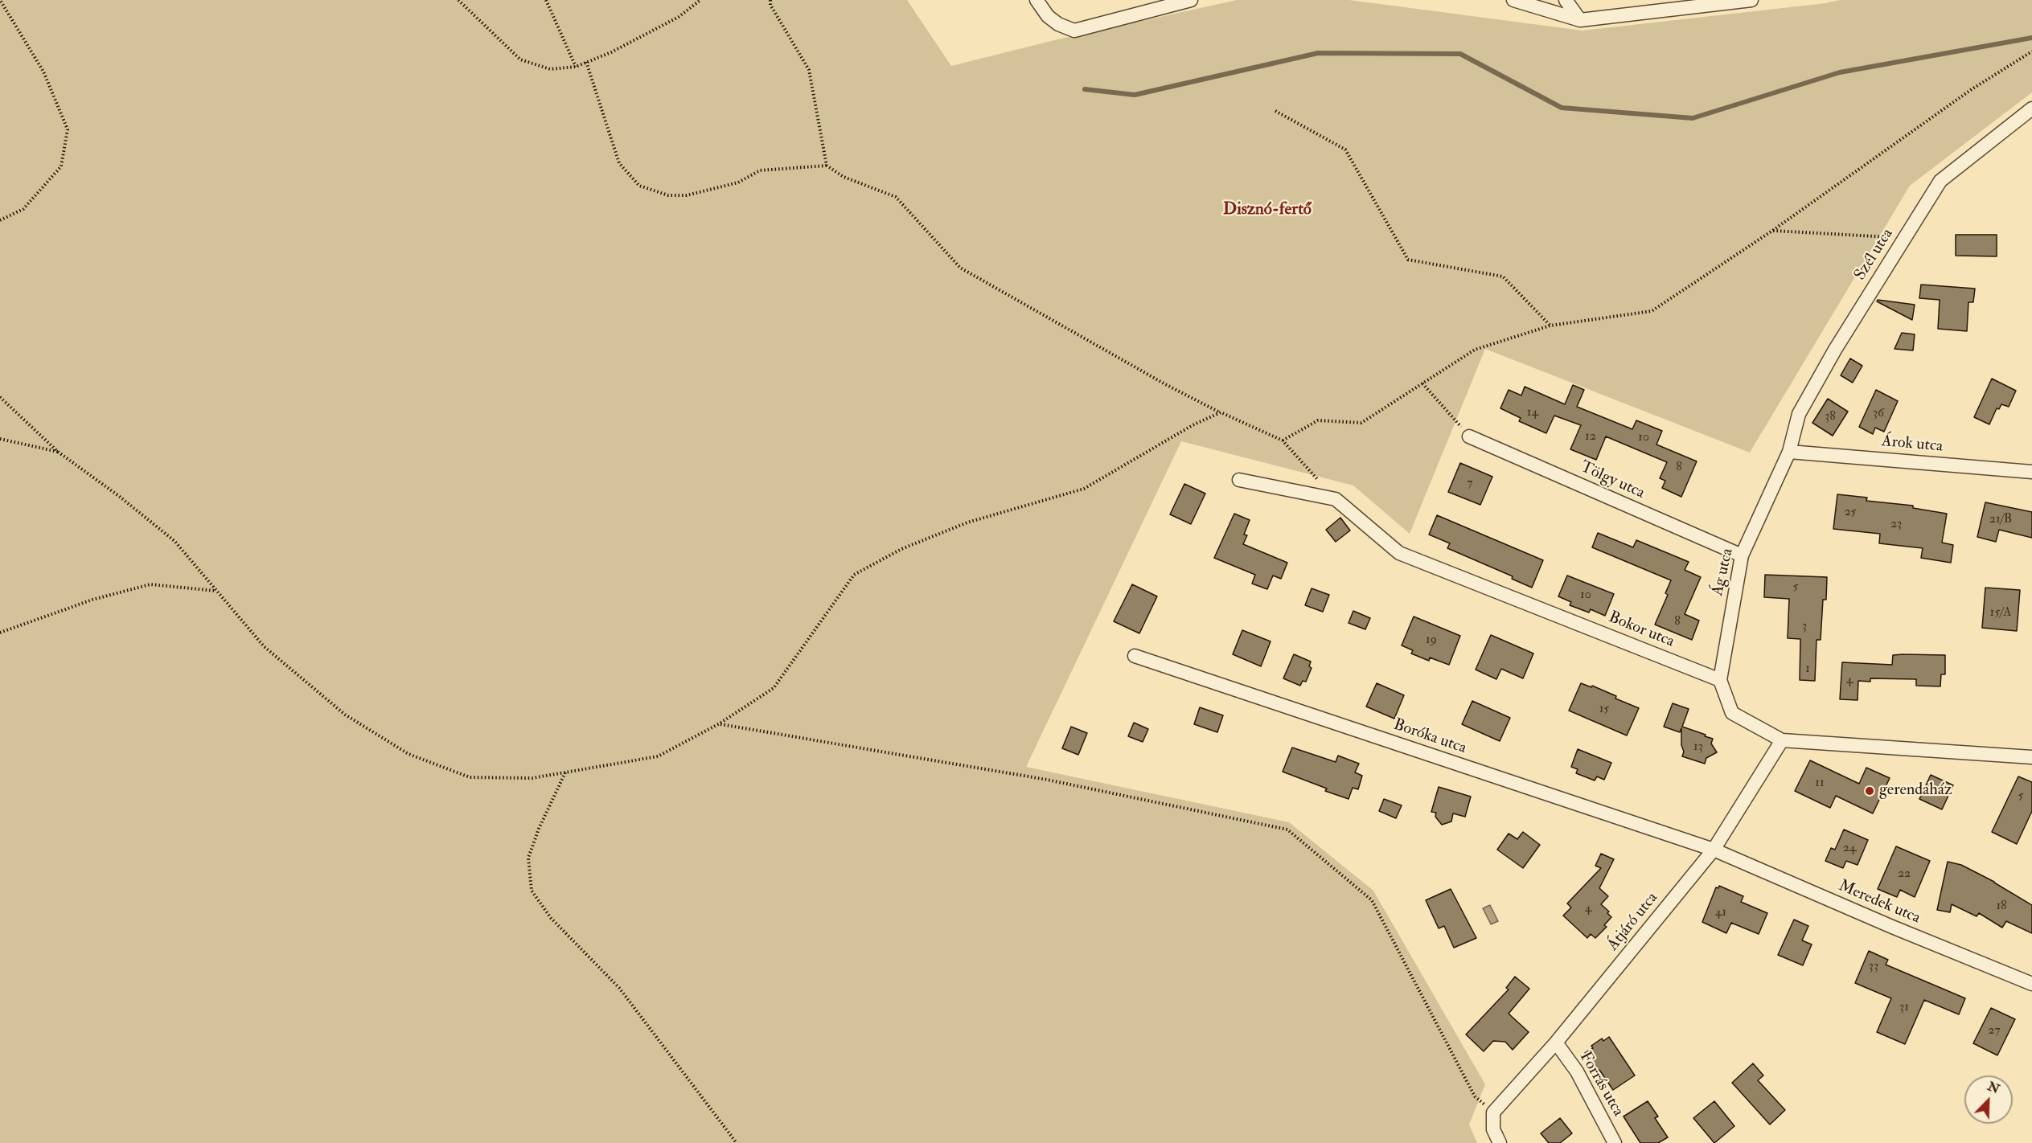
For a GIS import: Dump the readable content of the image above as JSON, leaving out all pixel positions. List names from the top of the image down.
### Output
{
  "streets": {
    "street": [
      "Szél utca",
      "Árok utca",
      "Tölgy utca",
      "Ág utca",
      "Bokor utca",
      "Boróka utca",
      "Meredek utca",
      "Átjáró utca",
      "Forrás utca"
    ]
  },
  "crossings": [
    ["Szél utca", "Árok utca"],
    ["Szél utca", "Ág utca"],
    ["Árok utca", "Ág utca"],
    ["Tölgy utca", "Ág utca"],
    ["Ág utca", "Bokor utca"],
    ["Boróka utca", "Meredek utca"],
    ["Boróka utca", "Átjáró utca"],
    ["Meredek utca", "Átjáró utca"],
    ["Átjáró utca", "Forrás utca"]
  ],
  "districts": ["Disznó-fertő"],
  "places": ["gerendaház"],
  "house_numbers": [
    "14",
    "36",
    "38",
    "12",
    "10",
    "8",
    "7",
    "25",
    "21/B",
    "23",
    "5",
    "10",
    "15/A",
    "8",
    "3",
    "19",
    "1",
    "4",
    "15",
    "13",
    "11",
    "5",
    "24",
    "22",
    "18",
    "4",
    "41",
    "33",
    "31",
    "27"
  ],
  "north": "top right"
}
